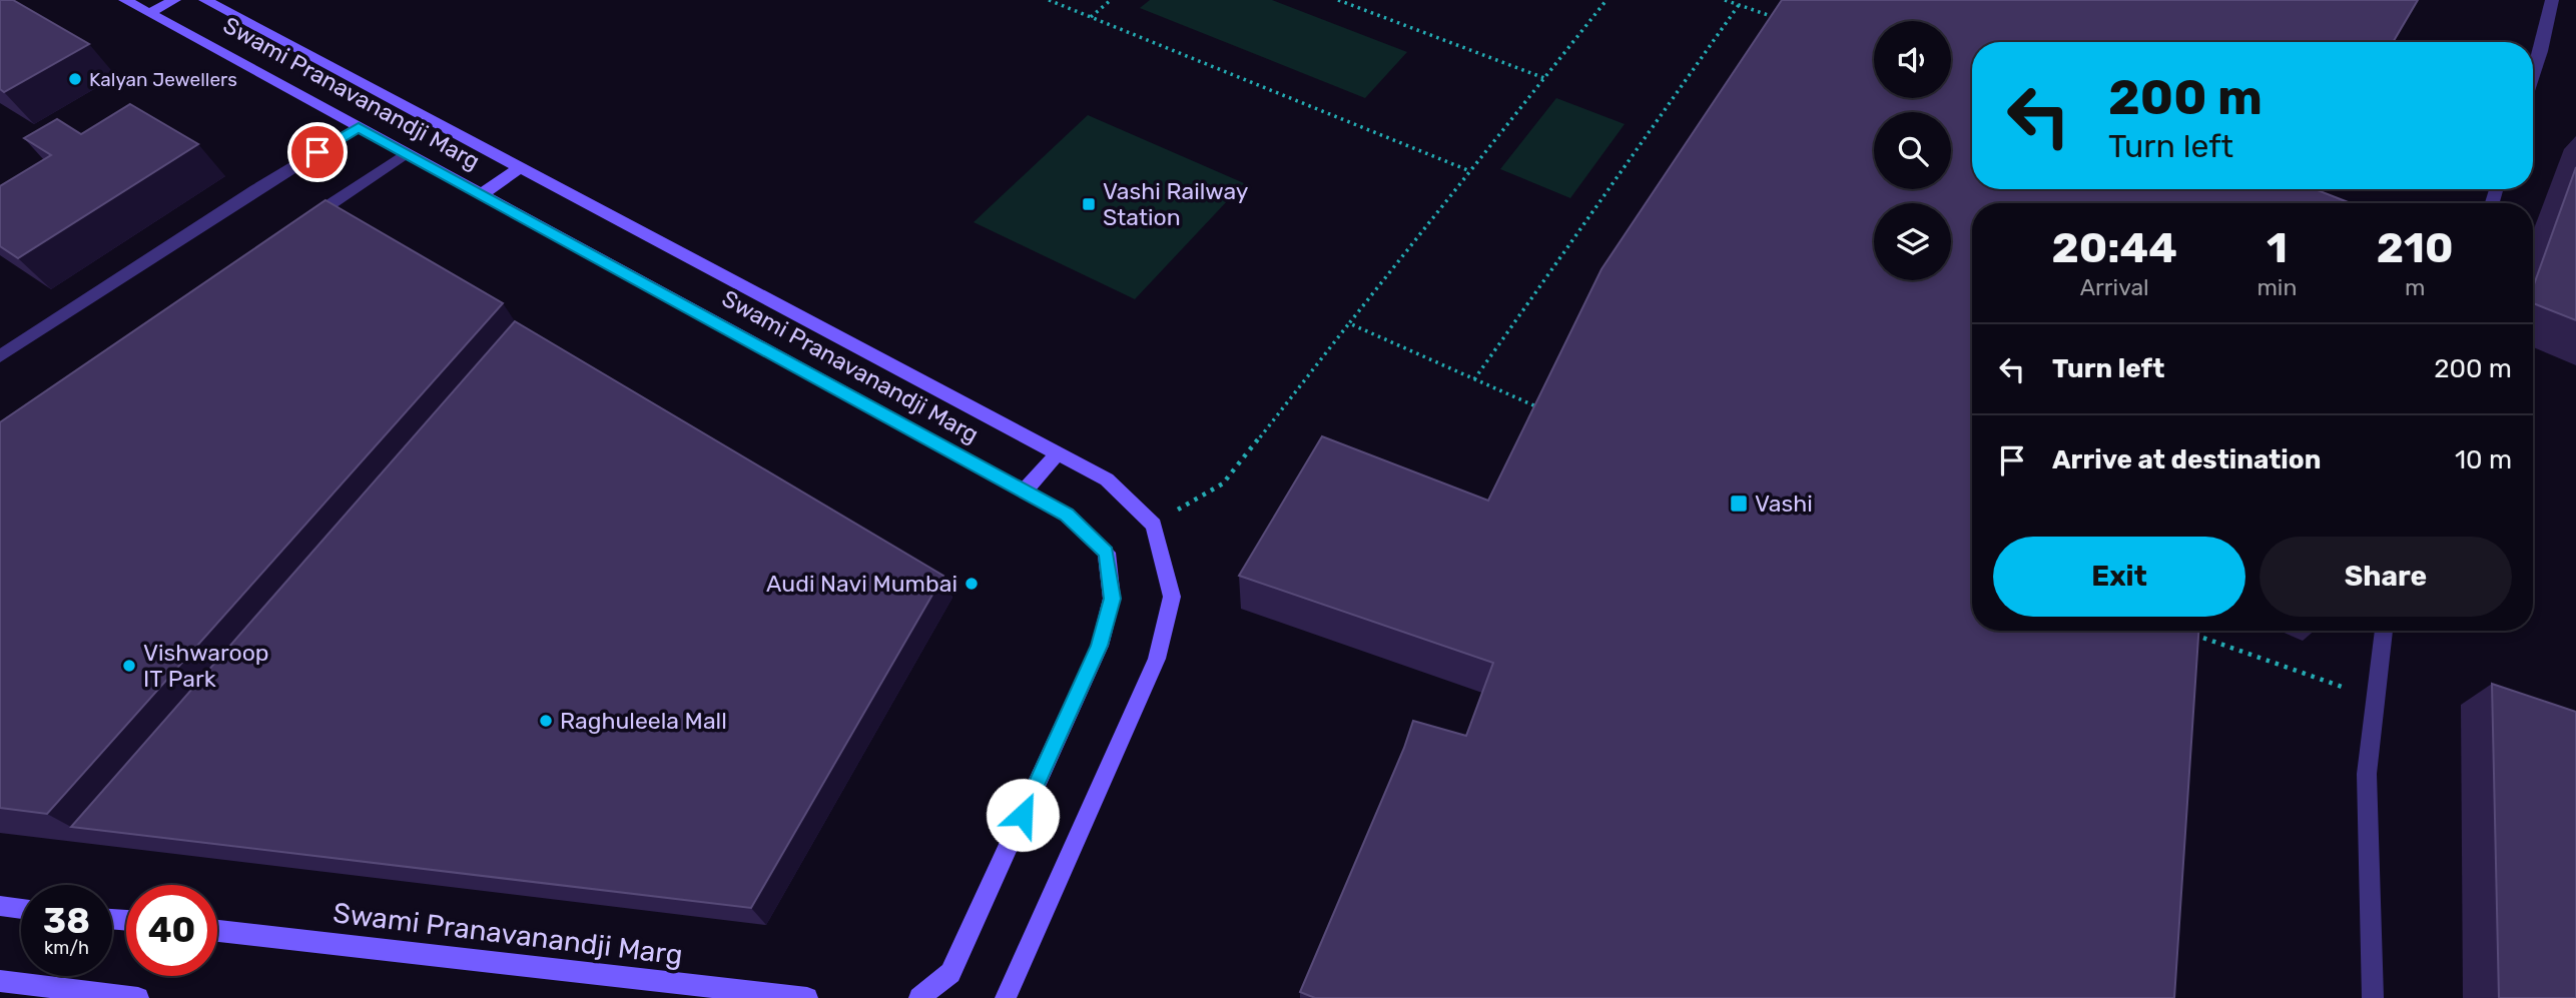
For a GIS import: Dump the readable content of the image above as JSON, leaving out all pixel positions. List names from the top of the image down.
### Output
{
  "streets": {
    "street": ["Swami Pranavanandji Marg"]
  },
  "places": {
    "other": [
      "Kalyan Jewellers",
      "Audi Navi Mumbai",
      "Vishwaroop IT Park",
      "Raghuleela Mall"
    ],
    "transit": ["Vashi Railway Station", "Vashi"]
  },
  "page": {
    "turn": ["200 m", "Turn left"],
    "eta": [
      "20:44",
      "Arrival",
      "1",
      "min",
      "210",
      "m"
    ],
    "list": [
      {
        "name": "Turn left",
        "value": "200 m"
      },
      {
        "name": "Arrive at destination",
        "value": "10 m"
      }
    ],
    "buttons": ["Exit", "Share"],
    "speed": "38 km/h",
    "limit": "40"
  }
}
